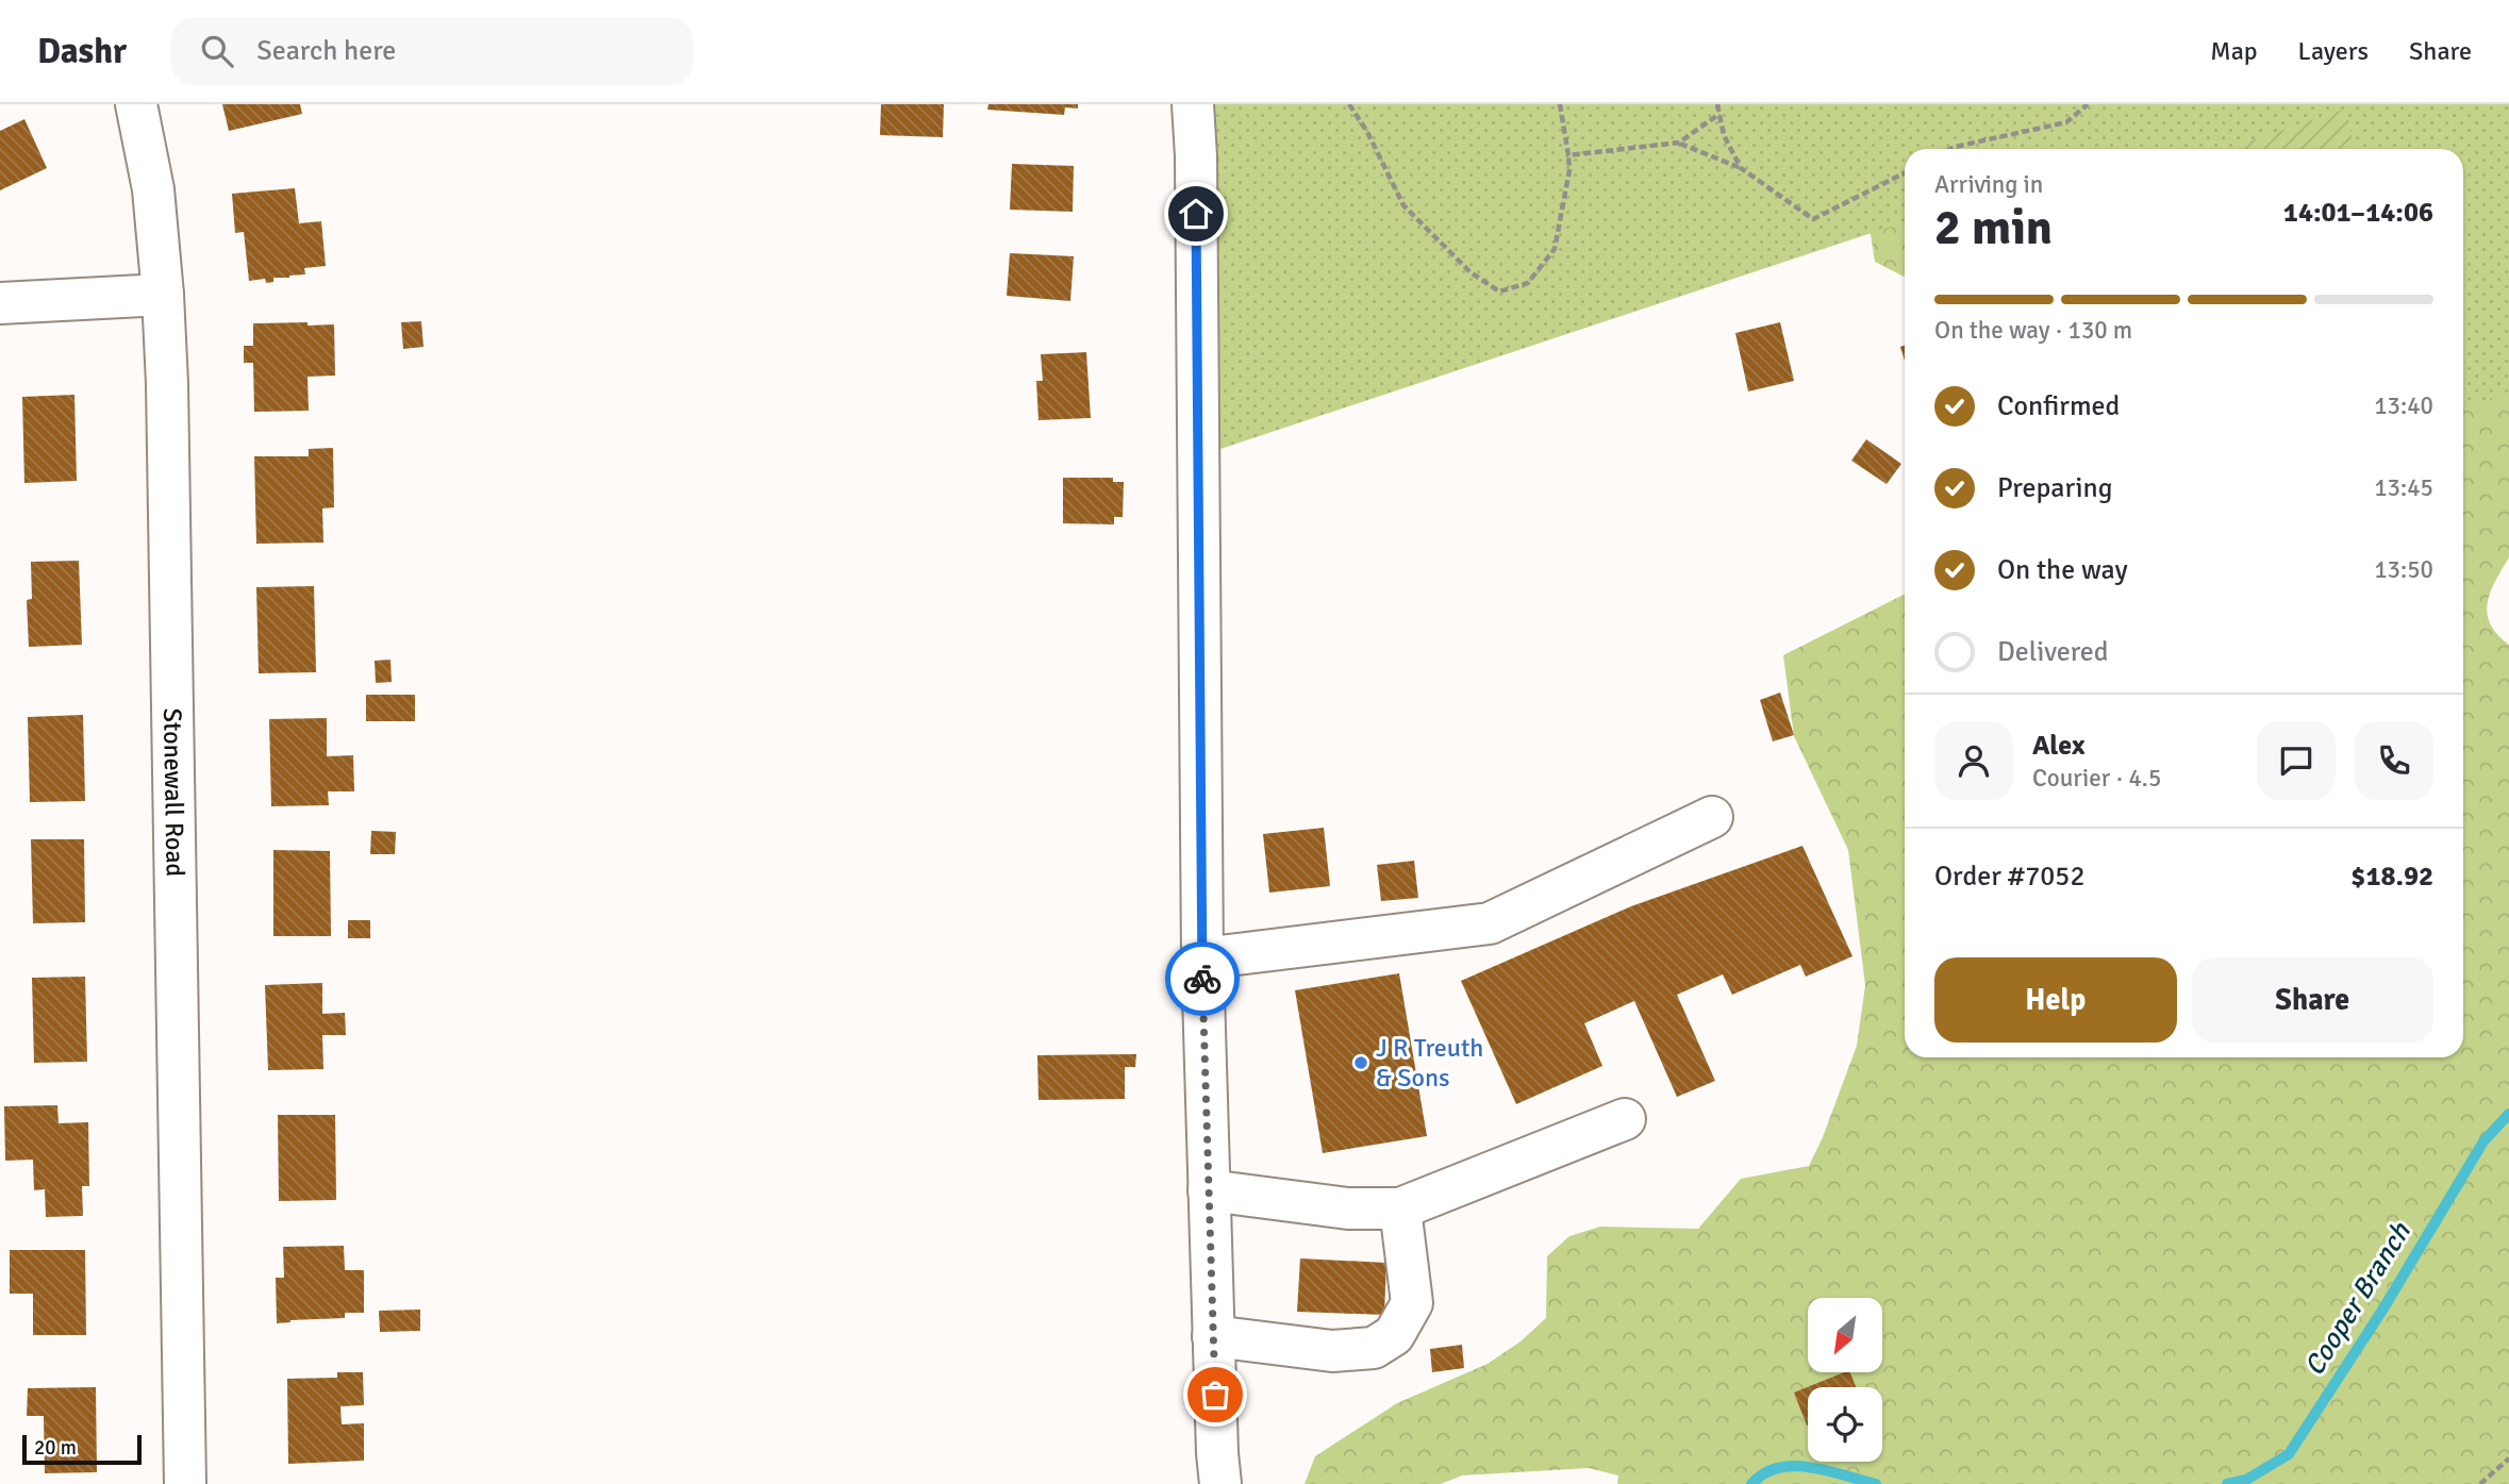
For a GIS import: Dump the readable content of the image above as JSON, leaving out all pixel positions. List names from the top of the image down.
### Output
{
  "streets": {
    "street": ["Stonewall Road"]
  },
  "water": ["Cooper Branch"],
  "places": ["J R Treuth & Sons"],
  "scale_bar": "20 m",
  "north": "bottom left",
  "page": {
    "header": "Dashr",
    "search": "Search here",
    "nav": ["Map", "Layers", "Share"],
    "heading": ["2 min", "Arriving in", "14:01–14:06"],
    "panel": [
      "Alex",
      "Courier · 4.5",
      "Order #7052",
      "$18.92"
    ],
    "bar": "On the way · 130 m",
    "list": [
      ["Confirmed", "13:40"],
      ["Preparing", "13:45"],
      ["On the way", "13:50"],
      "Delivered"
    ],
    "buttons": ["Help", "Share"],
    "scale": "20 m"
  }
}
